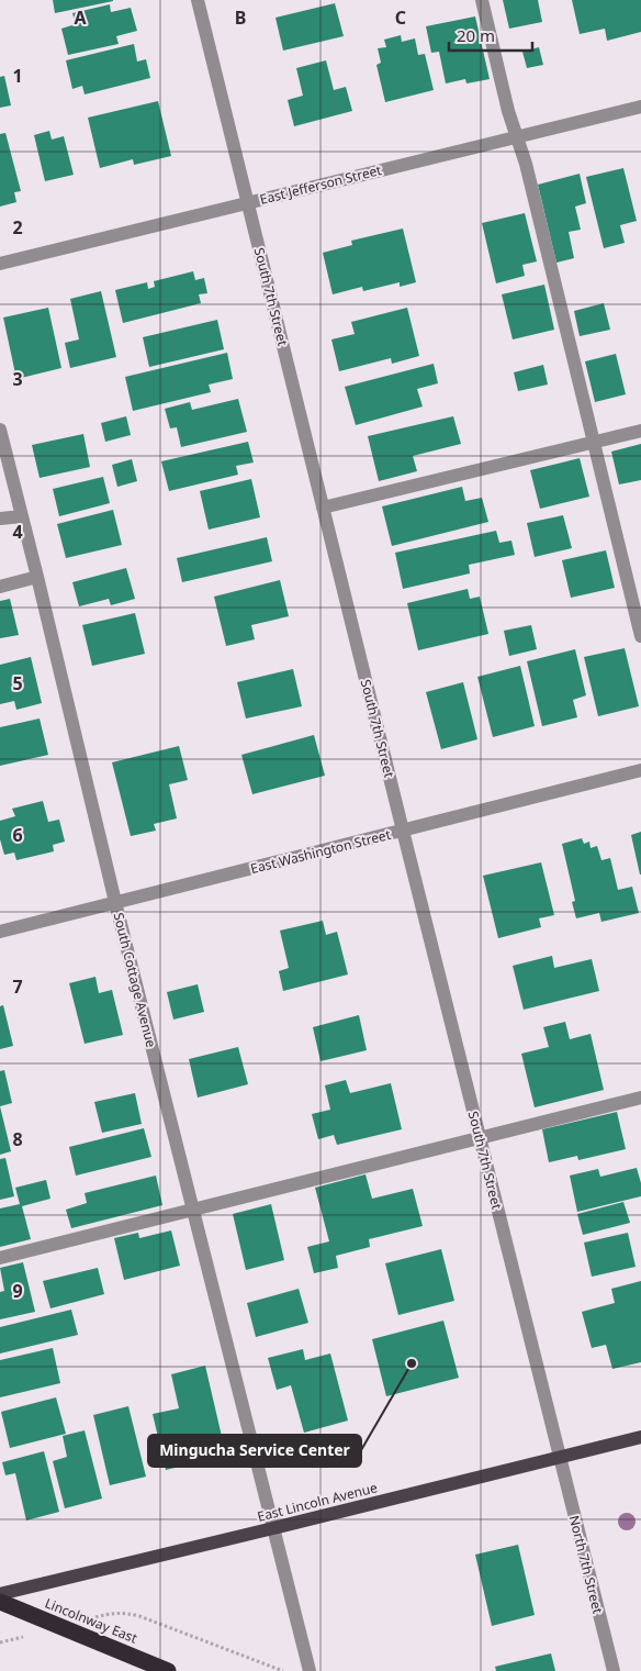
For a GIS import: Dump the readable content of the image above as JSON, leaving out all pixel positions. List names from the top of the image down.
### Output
{
  "streets": {
    "highway": ["Lincolnway East"],
    "main road": ["East Lincoln Avenue"],
    "street": [
      "East Jefferson Street",
      "South 7th Street",
      "East Washington Street",
      "South Cottage Avenue",
      "North 7th Street"
    ]
  },
  "crossings": [
    ["East Jefferson Street", "South 7th Street"],
    ["South 7th Street", "East Washington Street"],
    ["South 7th Street", "East Lincoln Avenue"],
    ["South 7th Street", "North 7th Street"],
    ["East Washington Street", "South Cottage Avenue"],
    ["South Cottage Avenue", "East Lincoln Avenue"],
    ["East Lincoln Avenue", "North 7th Street"]
  ],
  "places": ["Mingucha Service Center"],
  "scale_bar": "20 m",
  "grid": {
    "columns": ["A", "B", "C"],
    "rows": [
      "1",
      "2",
      "3",
      "4",
      "5",
      "6",
      "7",
      "8",
      "9"
    ]
  }
}
